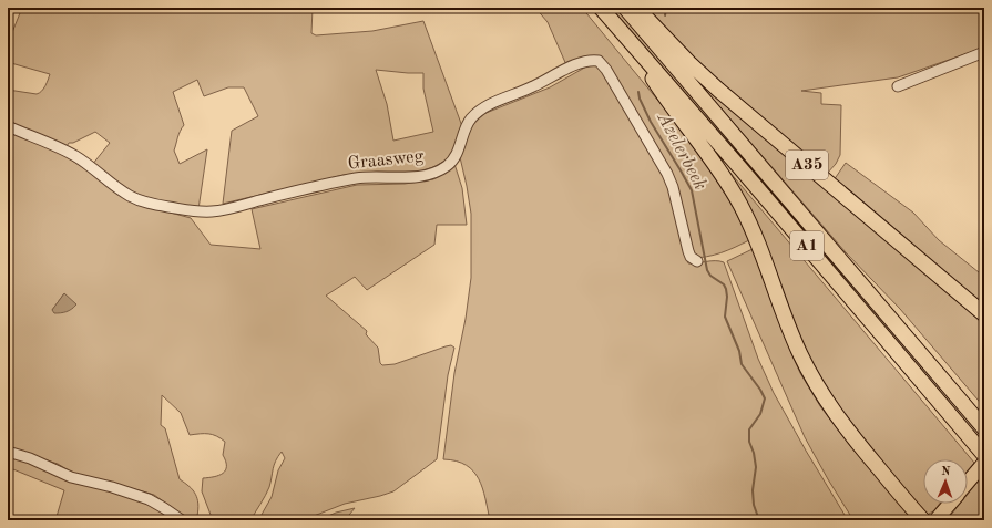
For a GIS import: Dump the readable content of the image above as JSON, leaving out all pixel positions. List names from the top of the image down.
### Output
{
  "streets": {
    "highway": ["A35", "A1"],
    "street": ["Graasweg"]
  },
  "water": ["Azelerbeek"],
  "north": "top"
}
